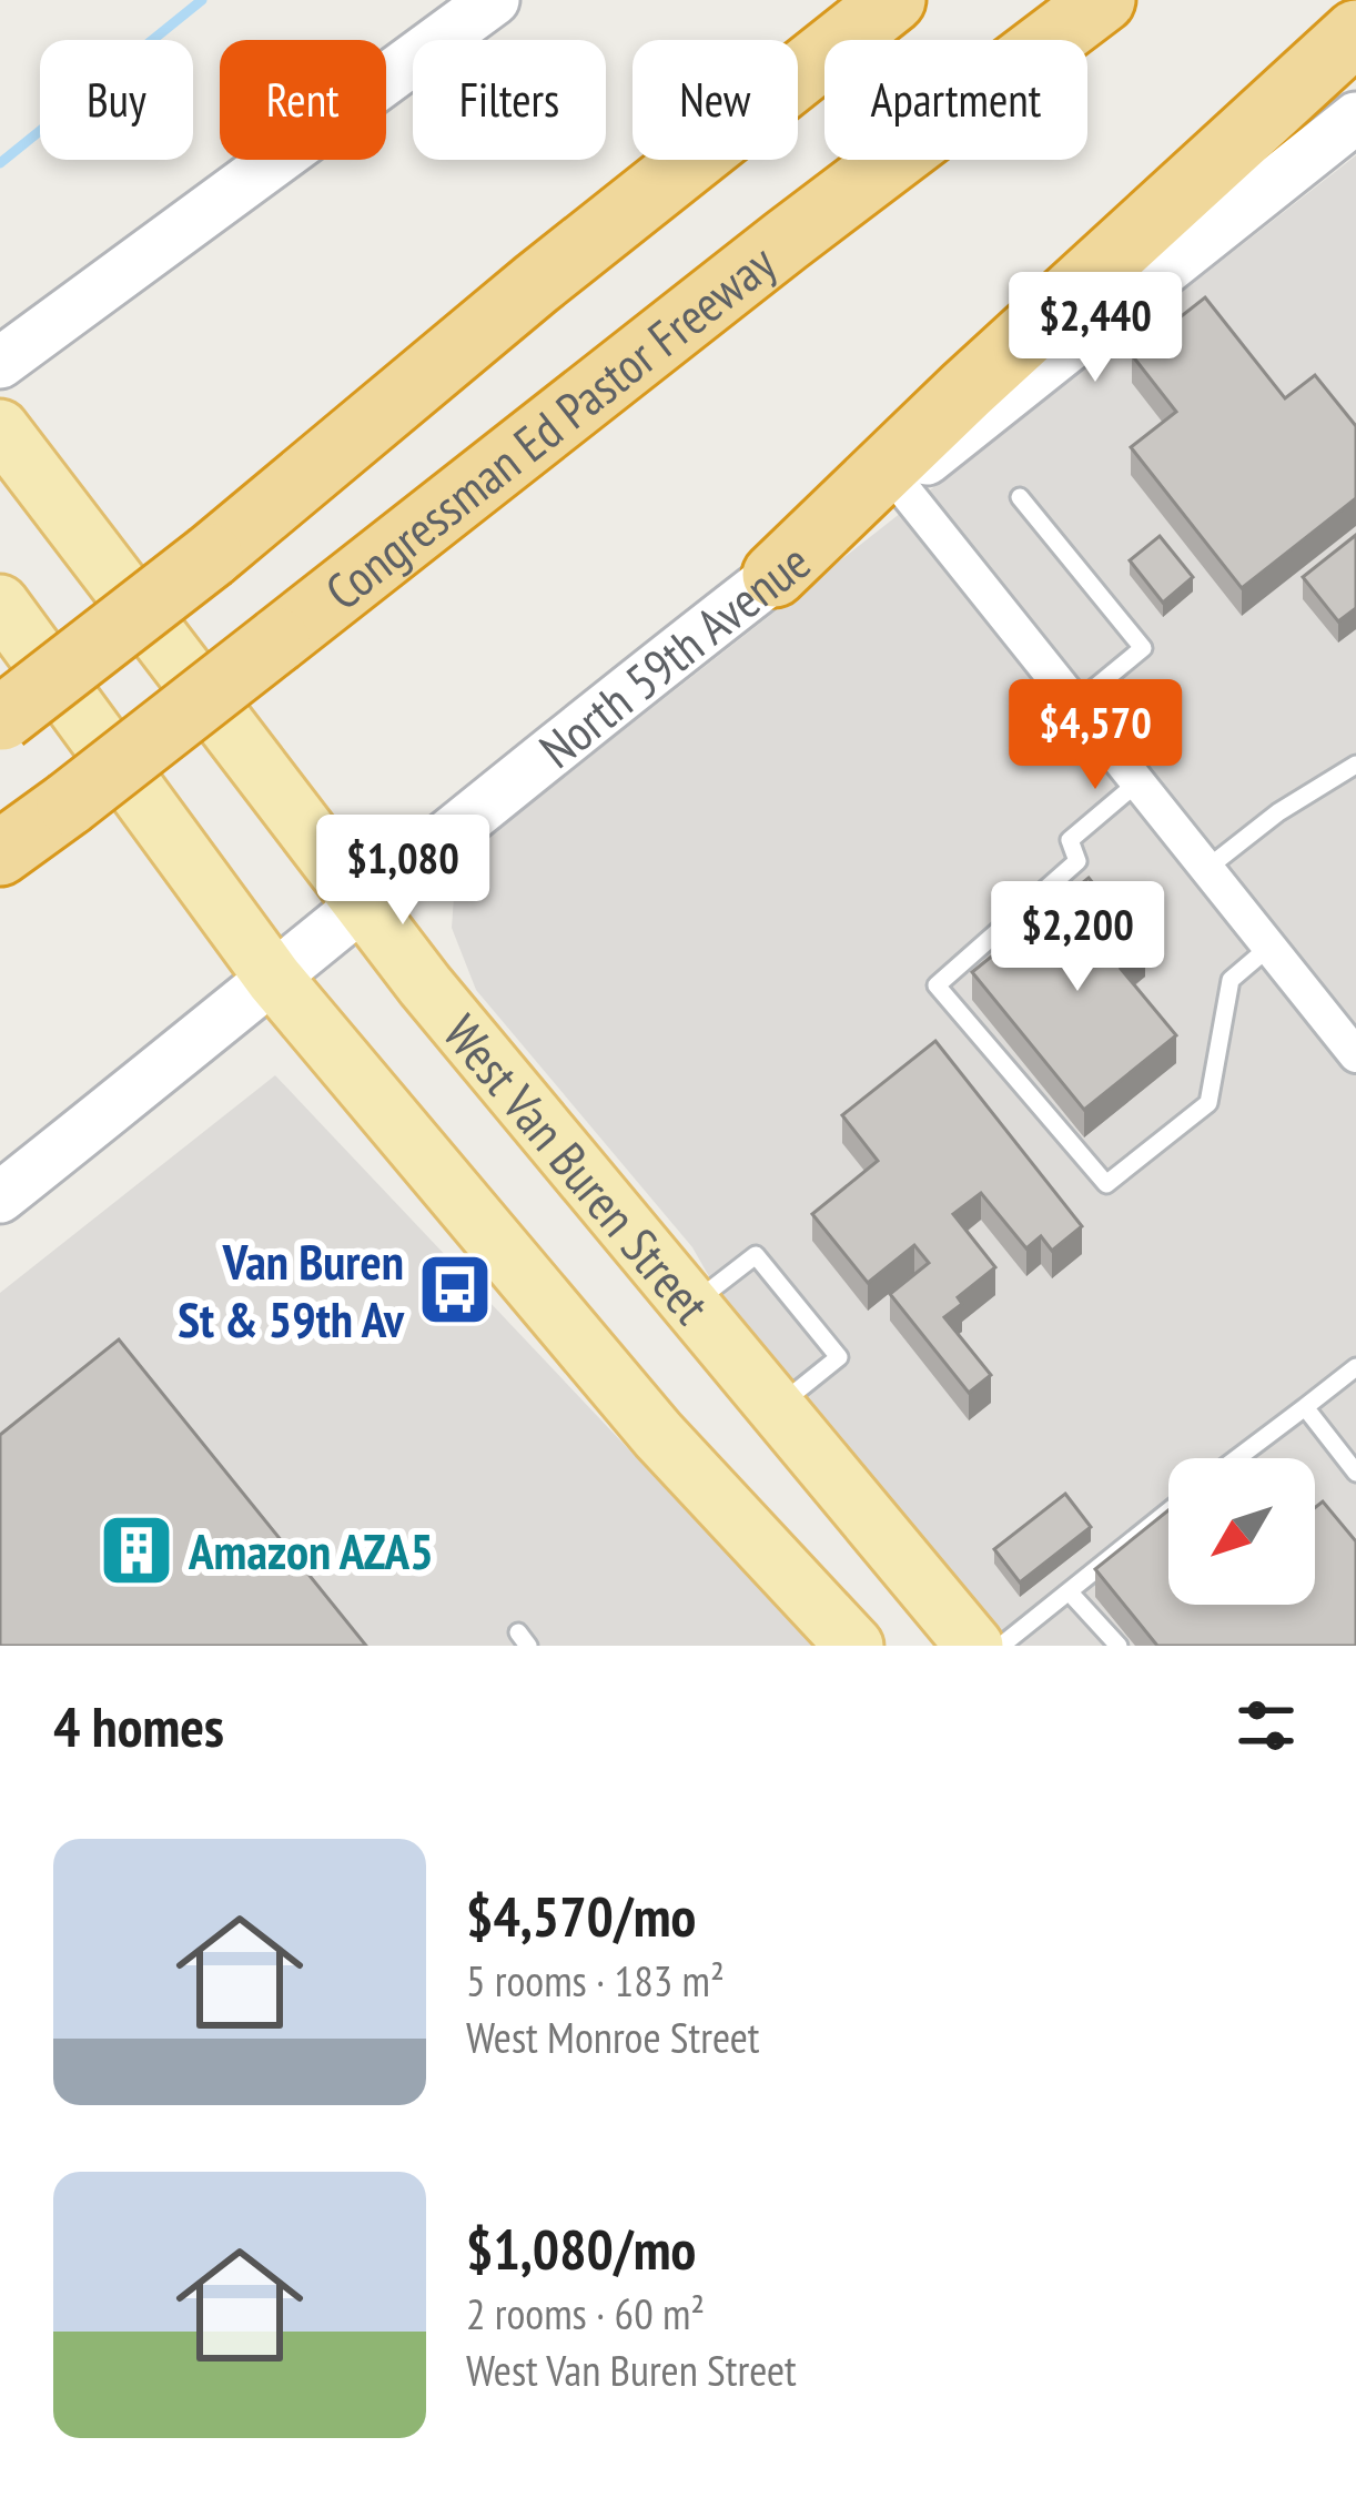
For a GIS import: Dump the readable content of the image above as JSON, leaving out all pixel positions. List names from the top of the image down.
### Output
{
  "streets": {
    "highway": ["Congressman Ed Pastor Freeway"],
    "main road": ["North 59th Avenue", "West Van Buren Street"]
  },
  "crossings": [
    ["North 59th Avenue", "West Van Buren Street"]
  ],
  "places": {
    "bus stop": ["Van Buren St & 59th Av"],
    "building": ["Amazon AZA5"]
  },
  "north": "bottom left",
  "page": {
    "chip": [
      "Buy",
      "Rent",
      "Filters",
      "New",
      "Apartment"
    ],
    "price": [
      "$2,440",
      "$4,570",
      "$1,080",
      "$2,200"
    ],
    "heading": "4 homes",
    "list": [
      {
        "name": "$4,570/mo",
        "note": "5 rooms · 183 m² · West Monroe Street"
      },
      {
        "name": "$1,080/mo",
        "note": "2 rooms · 60 m² · West Van Buren Street"
      }
    ]
  }
}
